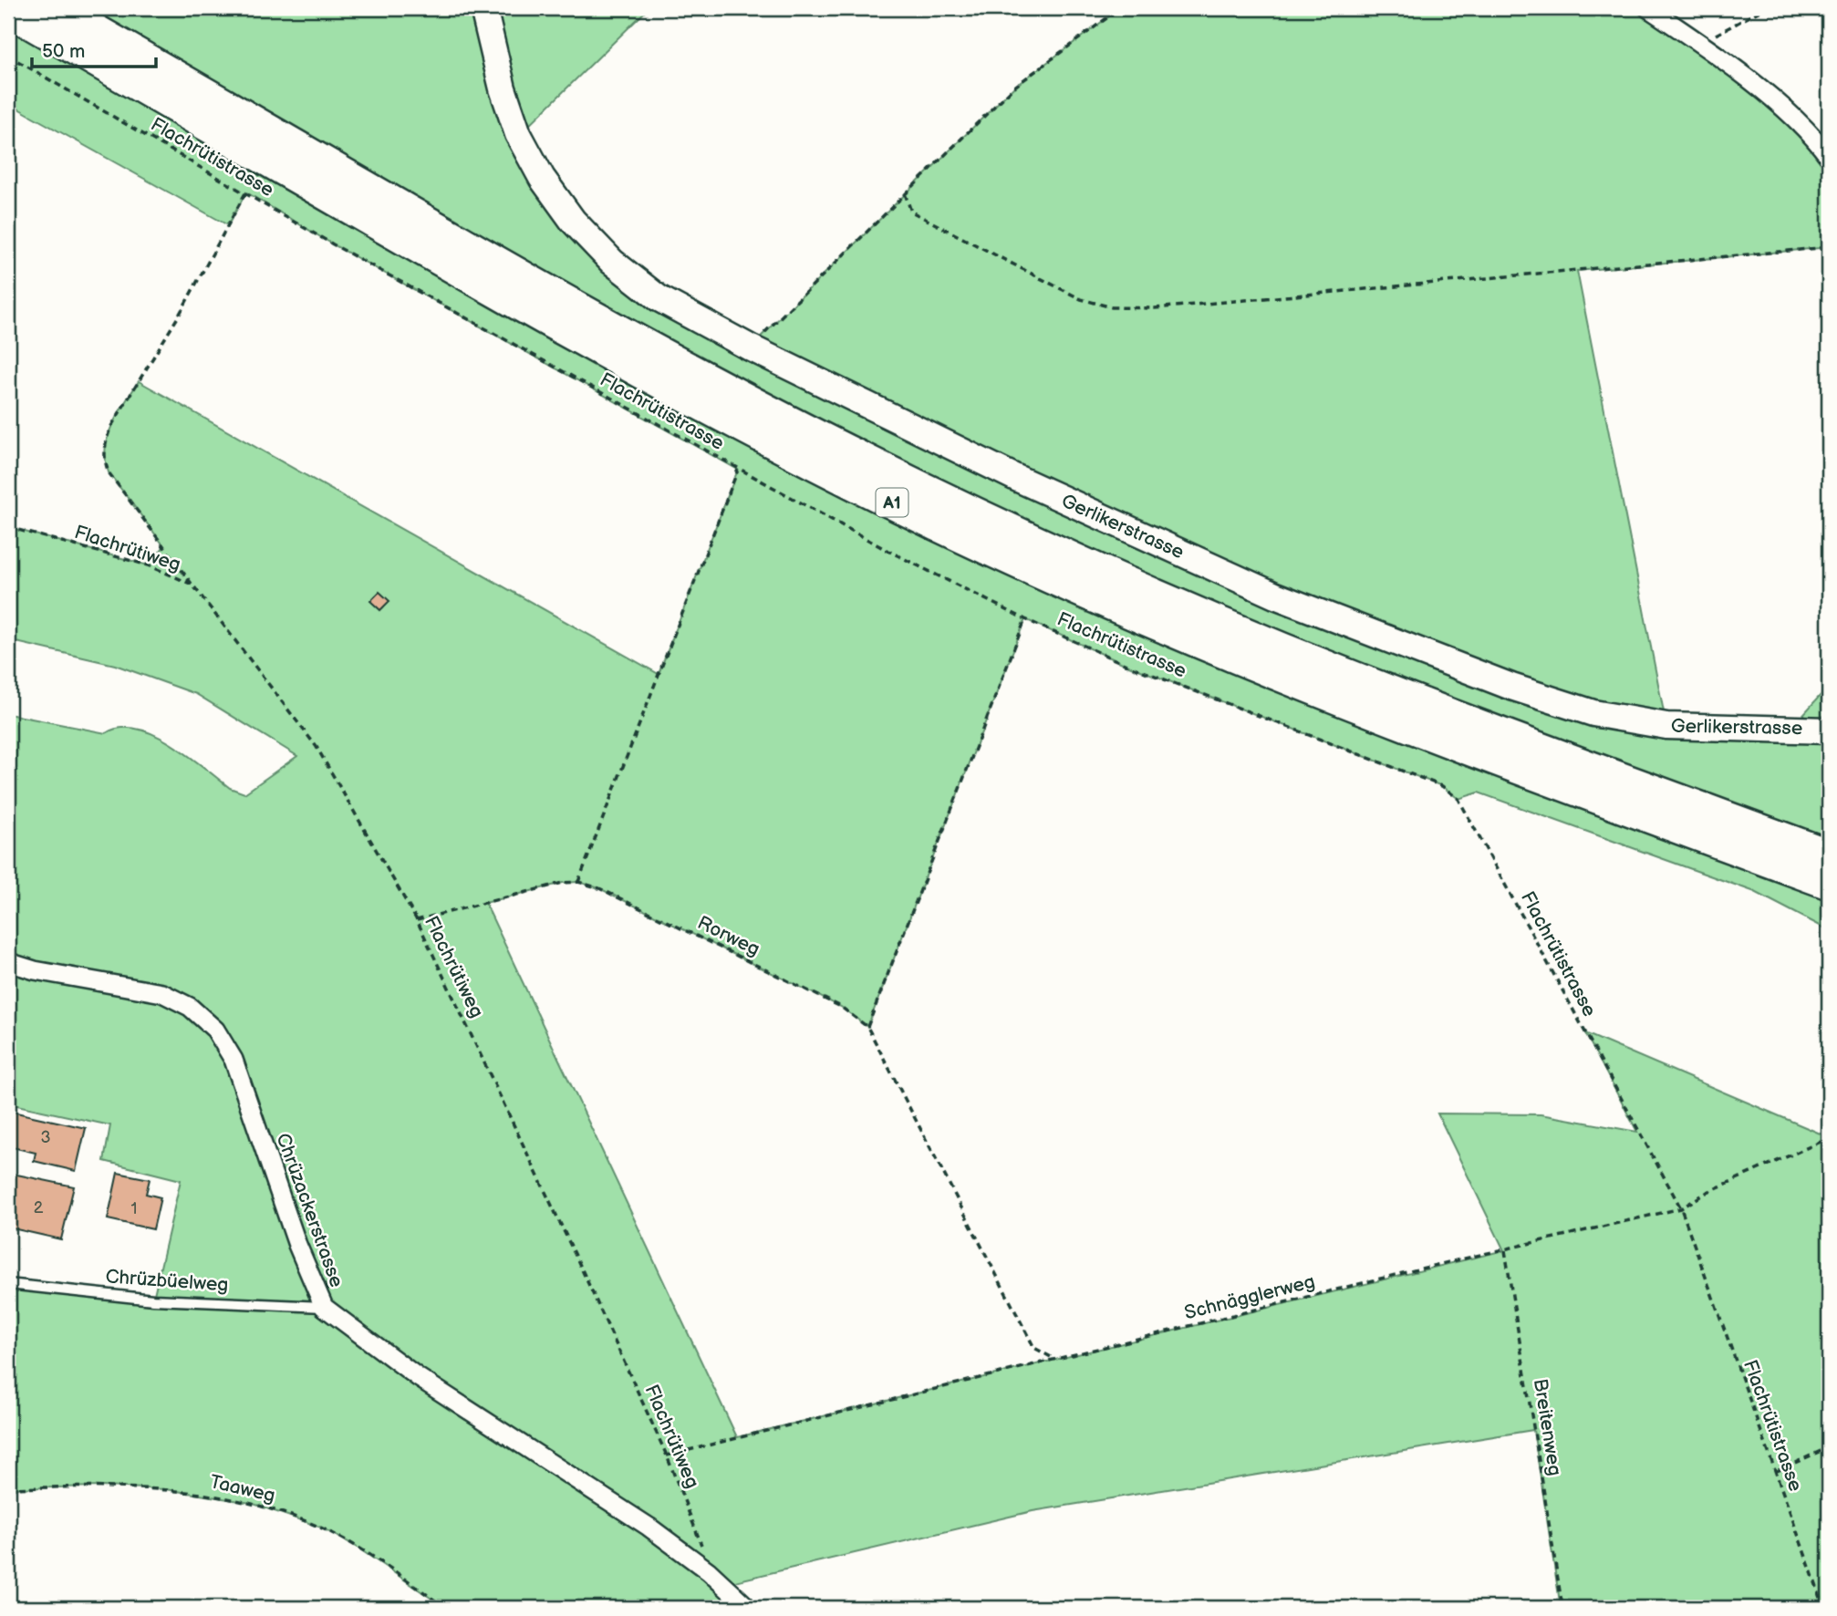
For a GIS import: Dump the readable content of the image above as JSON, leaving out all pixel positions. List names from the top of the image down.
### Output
{
  "streets": {
    "highway": ["A1"],
    "street": ["Gerlikerstrasse", "Chrüzackerstrasse"],
    "lane": ["Chrüzbüelweg"],
    "path": [
      "Flachrütistrasse",
      "Flachrütiweg",
      "Rorweg",
      "Schnägglerweg",
      "Breitenweg",
      "Taaweg"
    ]
  },
  "crossings": [
    ["Flachrütistrasse", "Schnägglerweg"],
    ["Flachrütiweg", "Chrüzackerstrasse"],
    ["Flachrütiweg", "Schnägglerweg"],
    ["Chrüzackerstrasse", "Chrüzbüelweg"],
    ["Schnägglerweg", "Breitenweg"]
  ],
  "house_numbers": ["3", "2", "1"],
  "scale_bar": "50 m"
}
